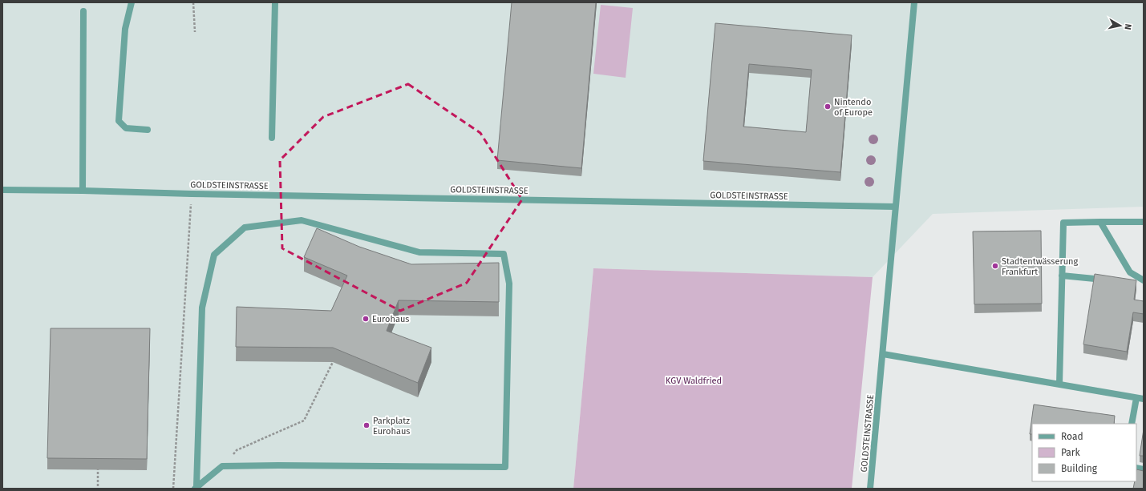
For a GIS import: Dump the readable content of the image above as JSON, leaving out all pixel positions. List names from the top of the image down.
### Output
{
  "streets": {
    "street": ["GOLDSTEINSTRASSE"]
  },
  "parks": ["KGV Waldfried"],
  "places": [
    "Nintendo of Europe",
    "Stadtentwässerung Frankfurt",
    "Eurohaus",
    "Parkplatz Eurohaus"
  ],
  "legend": ["Road", "Park", "Building"],
  "north": "right"
}
